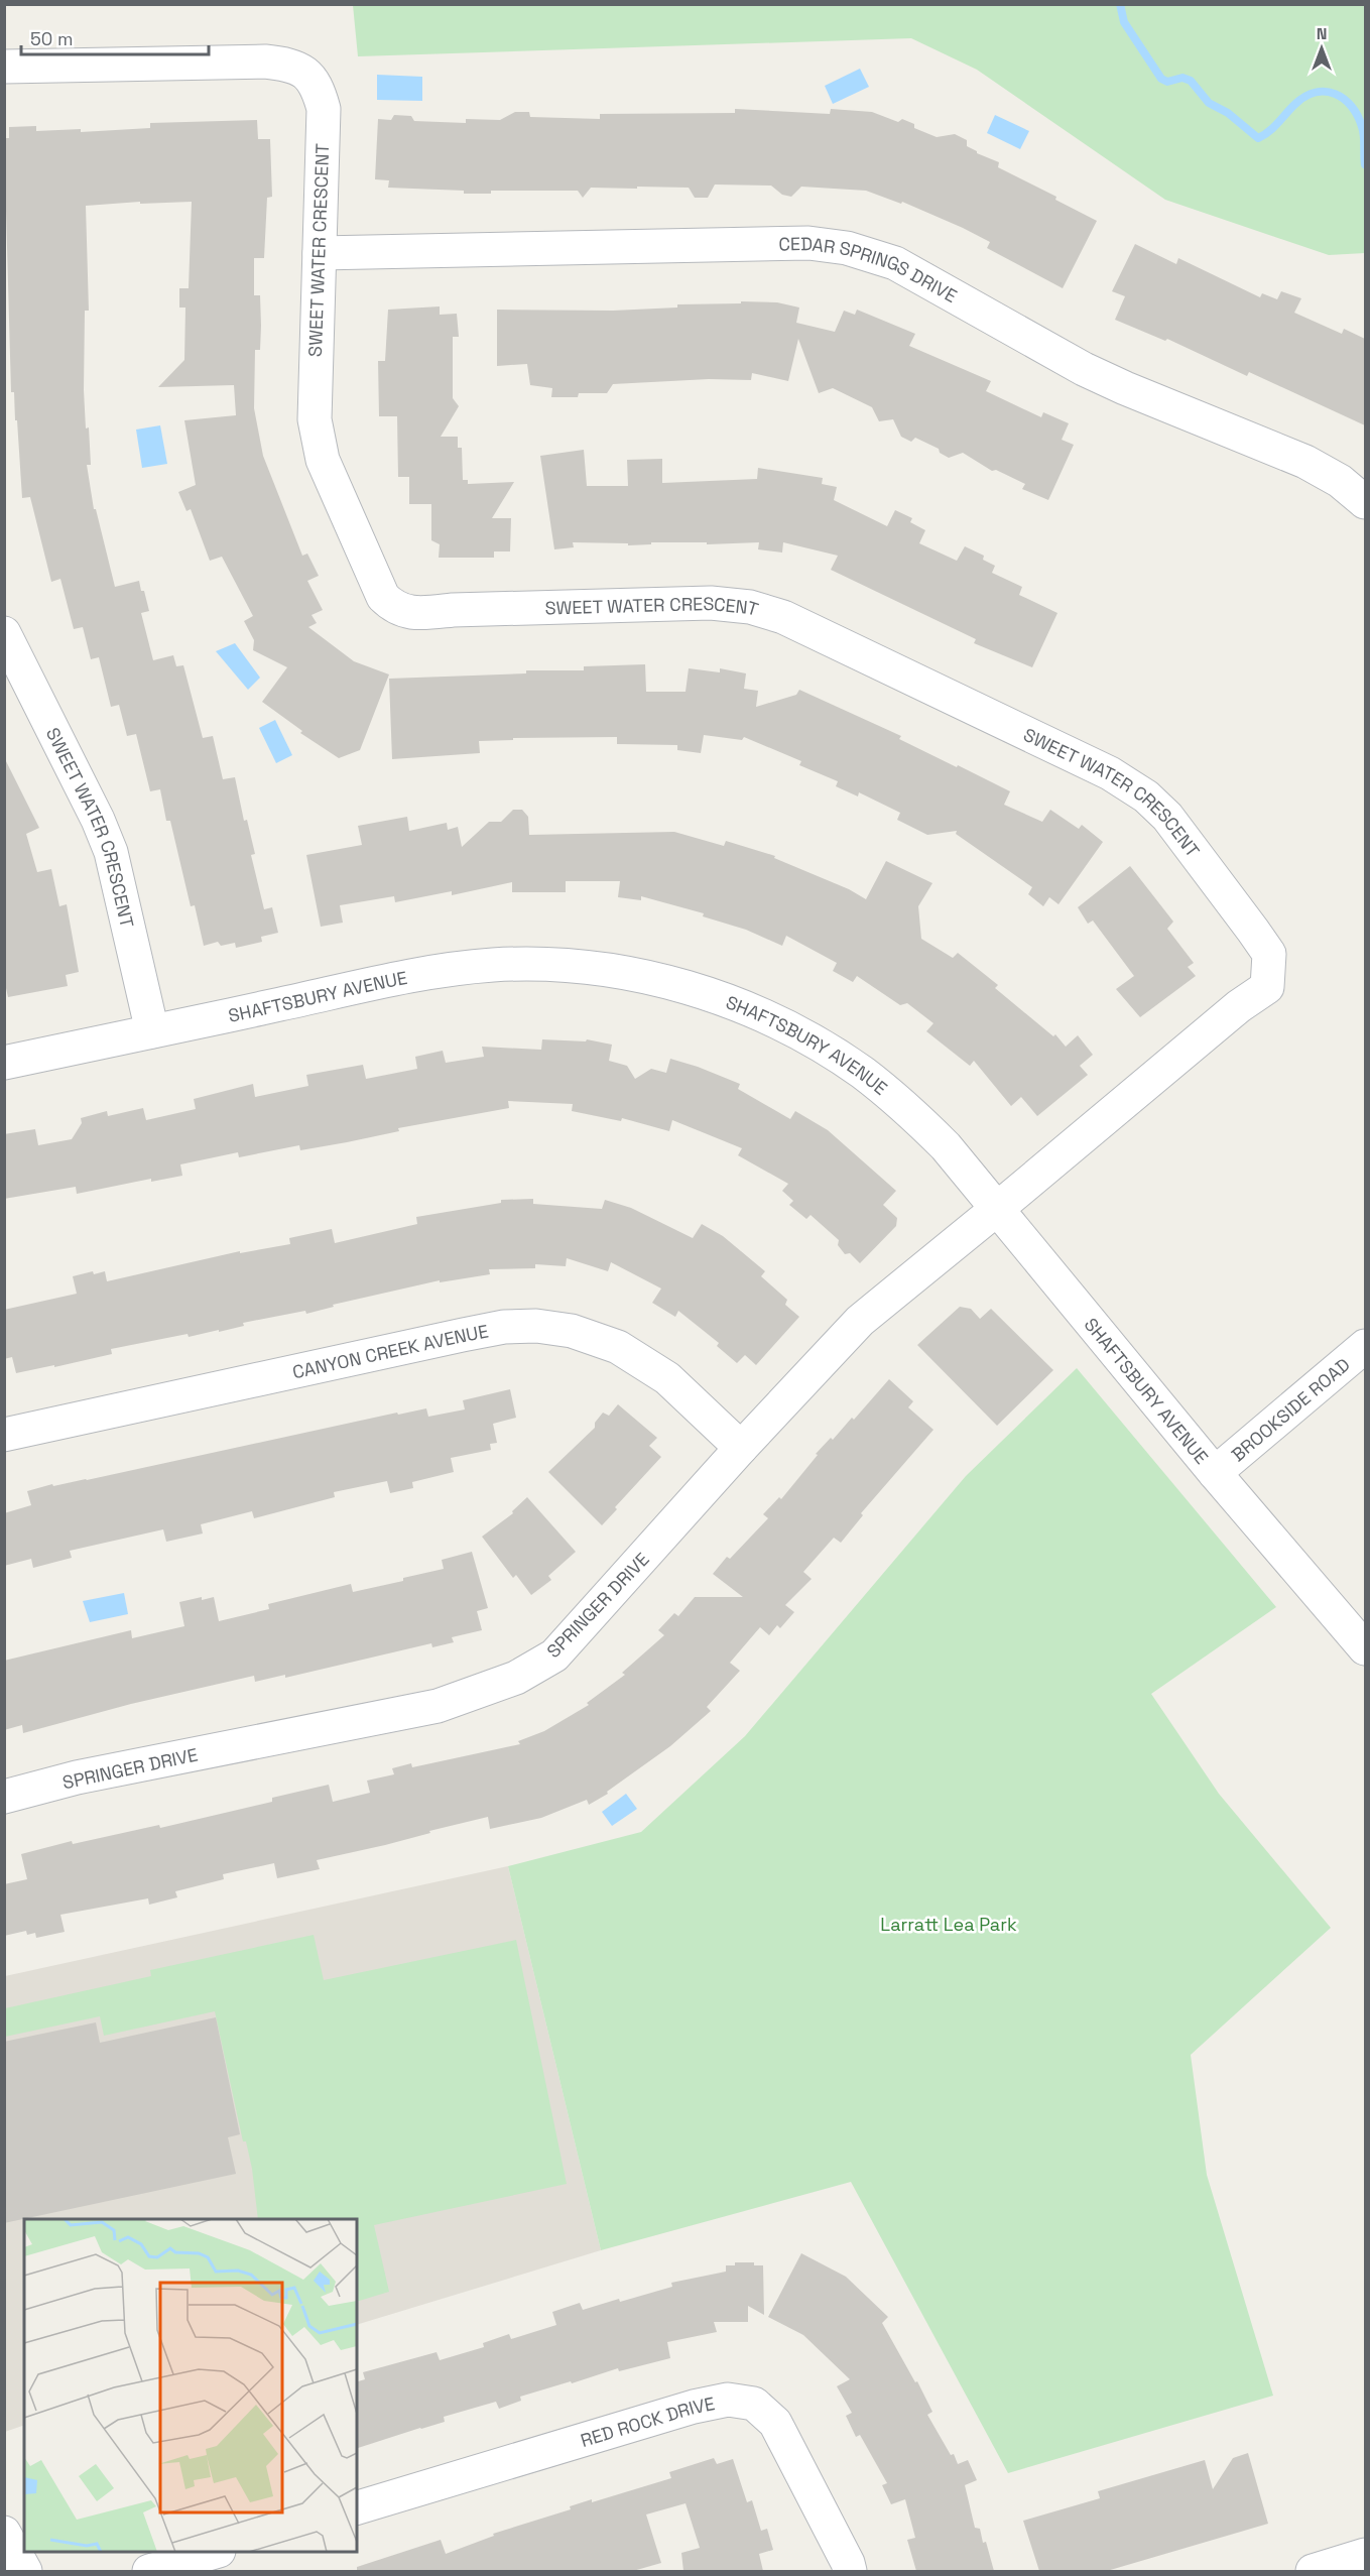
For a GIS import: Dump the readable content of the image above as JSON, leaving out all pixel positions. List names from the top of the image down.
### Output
{
  "streets": {
    "street": [
      "SWEET WATER CRESCENT",
      "CEDAR SPRINGS DRIVE",
      "SHAFTSBURY AVENUE",
      "CANYON CREEK AVENUE",
      "BROOKSIDE ROAD",
      "SPRINGER DRIVE",
      "RED ROCK DRIVE"
    ]
  },
  "crossings": [
    ["SWEET WATER CRESCENT", "CEDAR SPRINGS DRIVE"],
    ["SWEET WATER CRESCENT", "SHAFTSBURY AVENUE"],
    ["SWEET WATER CRESCENT", "SPRINGER DRIVE"],
    ["SHAFTSBURY AVENUE", "BROOKSIDE ROAD"],
    ["SHAFTSBURY AVENUE", "SPRINGER DRIVE"],
    ["CANYON CREEK AVENUE", "SPRINGER DRIVE"]
  ],
  "parks": ["Larratt Lea Park"],
  "scale_bar": "50 m",
  "north": "top"
}
